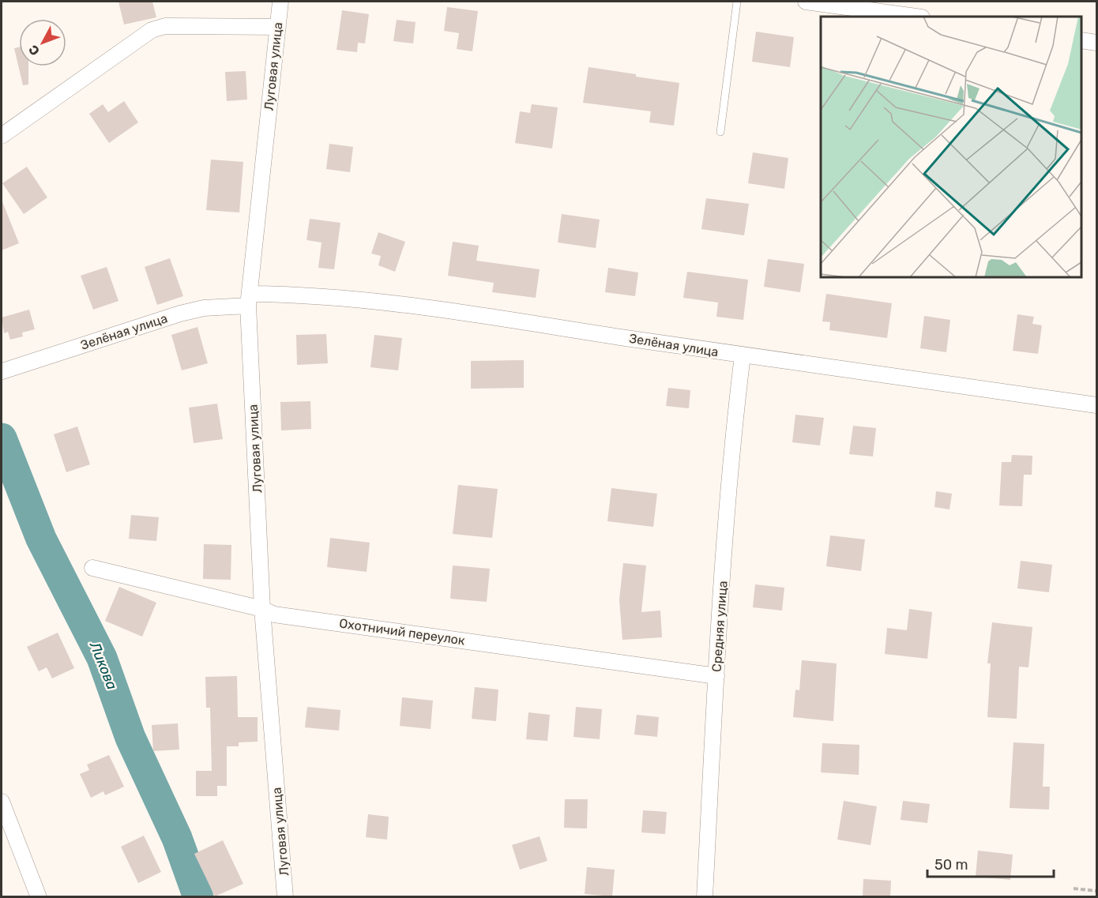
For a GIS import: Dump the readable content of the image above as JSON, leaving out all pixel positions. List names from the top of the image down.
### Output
{
  "streets": {
    "street": [
      "Луговая улица",
      "Зелёная улица",
      "Средняя улица",
      "Охотничий переулок"
    ]
  },
  "crossings": [
    ["Луговая улица", "Зелёная улица"],
    ["Луговая улица", "Охотничий переулок"],
    ["Зелёная улица", "Средняя улица"],
    ["Средняя улица", "Охотничий переулок"]
  ],
  "water": ["Ликова"],
  "scale_bar": "50 m",
  "north": "bottom left"
}
